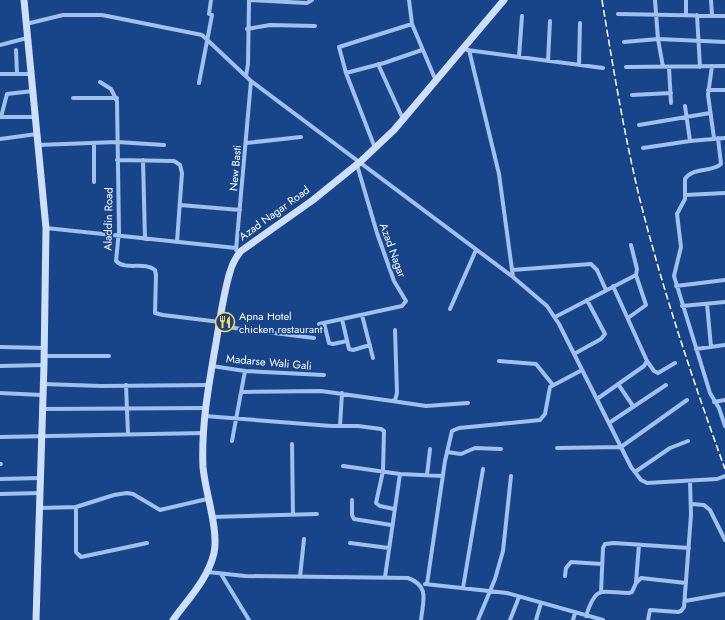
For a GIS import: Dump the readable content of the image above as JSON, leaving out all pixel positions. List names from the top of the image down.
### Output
{
  "streets": {
    "street": [
      "New Basti",
      "Azad Nagar Road",
      "Aladdin Road",
      "Azad Nagar",
      "Madarse Wali Gali"
    ]
  },
  "crossings": [
    ["New Basti", "Azad Nagar Road"],
    ["Azad Nagar Road", "Aladdin Road"],
    ["Azad Nagar Road", "Azad Nagar"],
    ["Azad Nagar Road", "Madarse Wali Gali"]
  ],
  "places": {
    "restaurant": ["Apna Hotel chicken restaurant"]
  }
}
